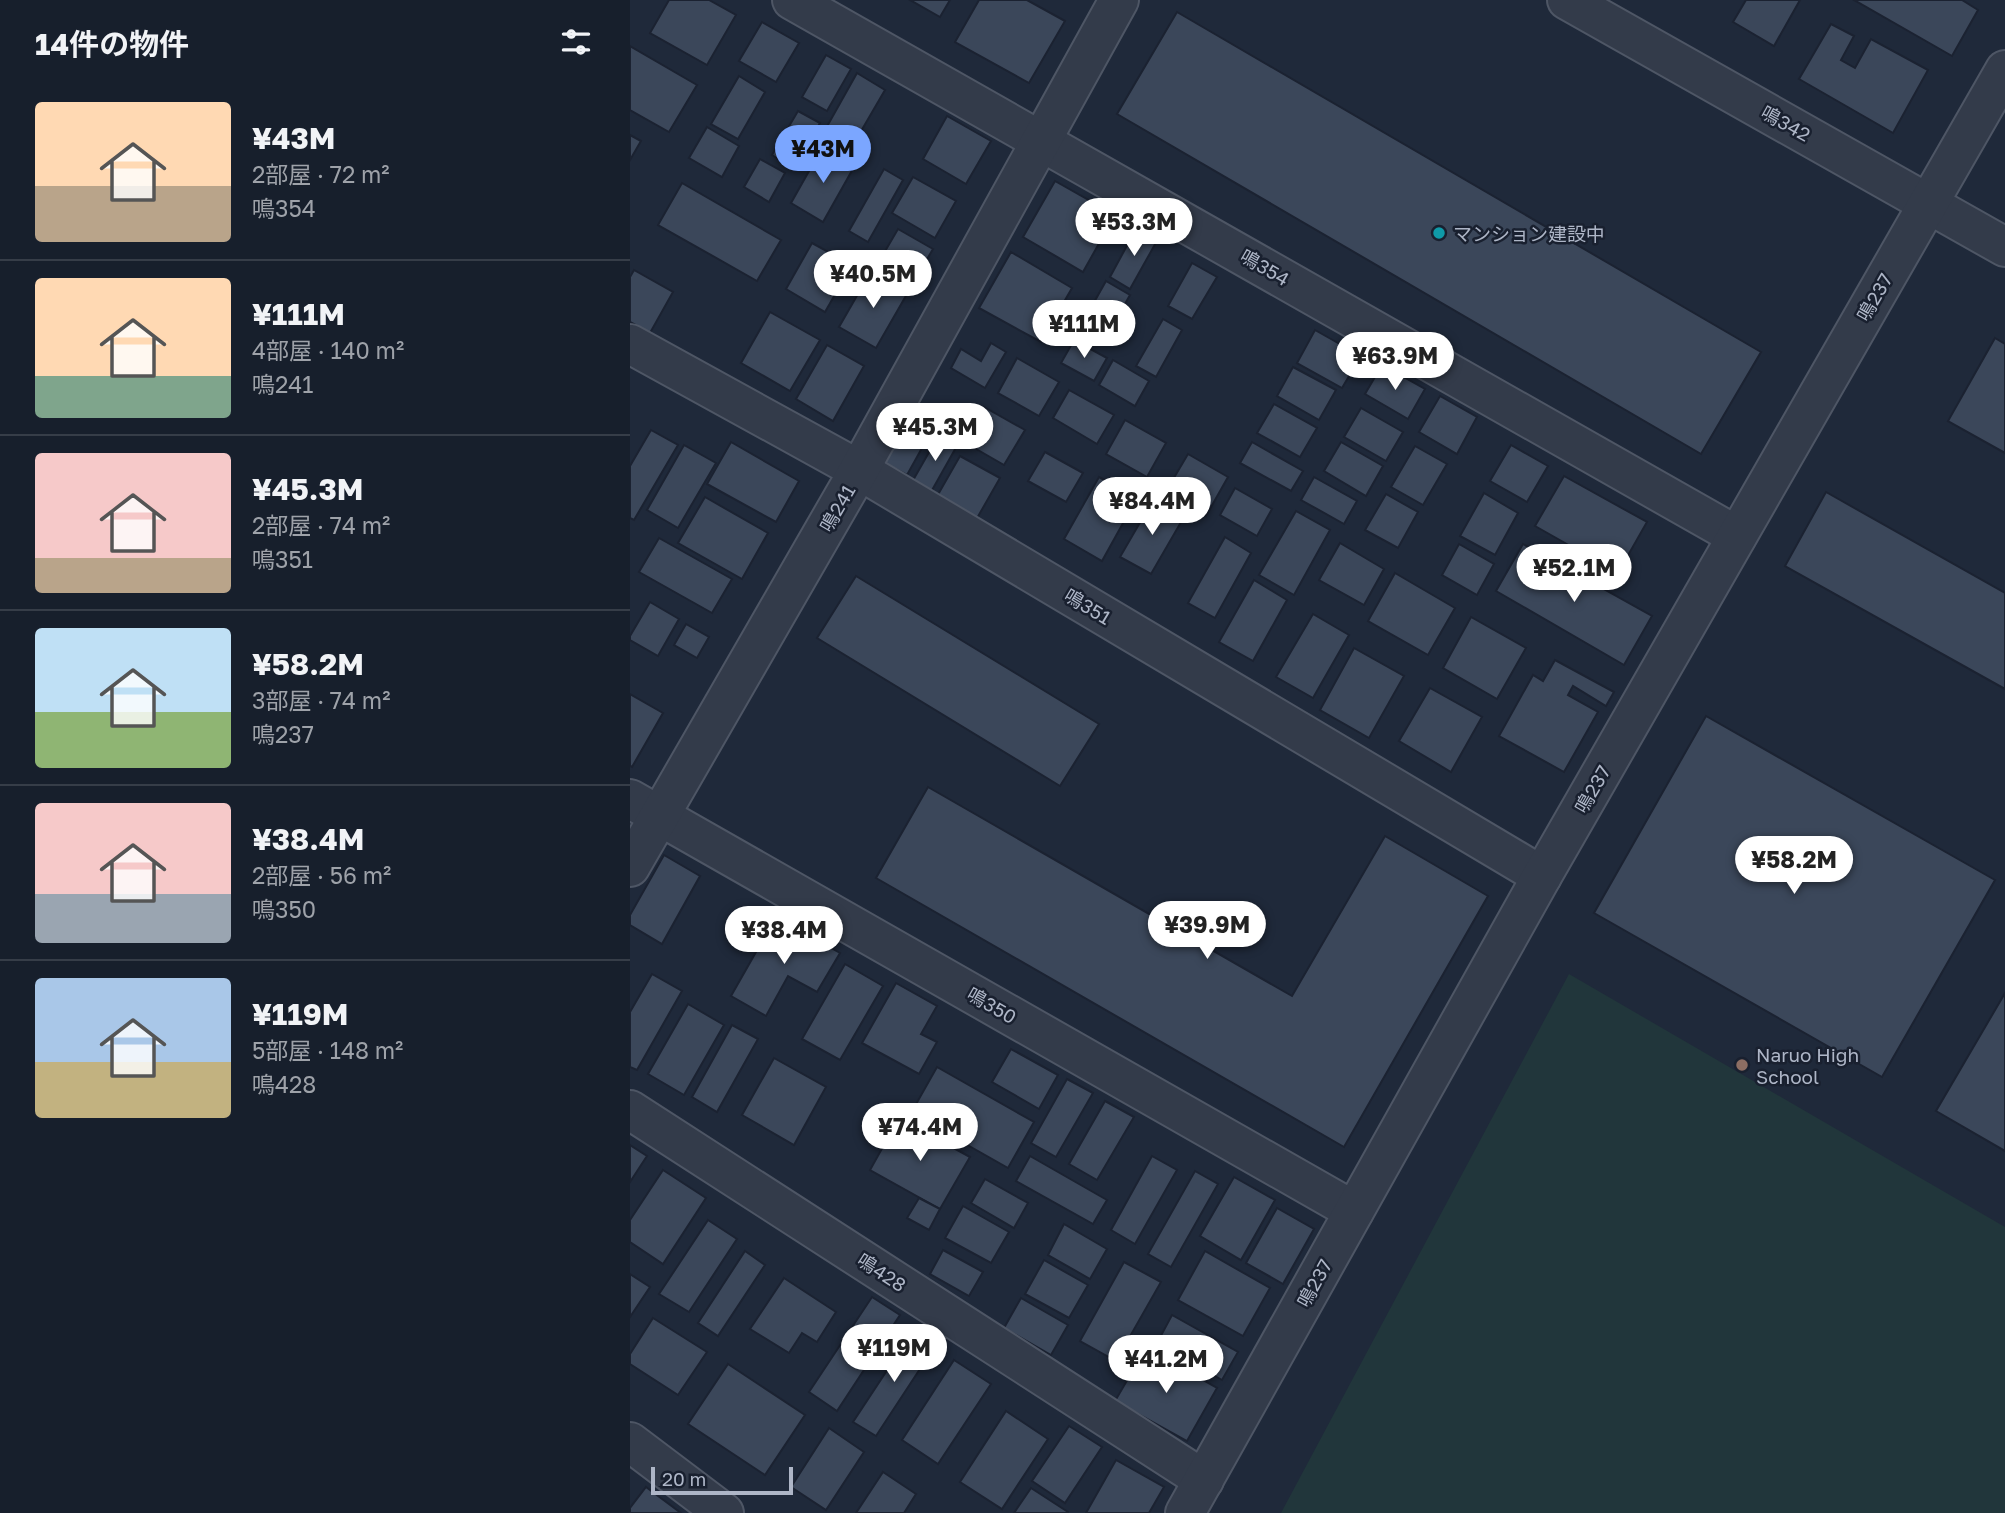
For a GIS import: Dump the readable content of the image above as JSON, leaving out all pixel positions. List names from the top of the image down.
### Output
{
  "streets": {
    "street": [
      "鳴342",
      "鳴354",
      "鳴237",
      "鳴241",
      "鳴351",
      "鳴350",
      "鳴428"
    ]
  },
  "crossings": [
    ["鳴342", "鳴237"],
    ["鳴354", "鳴237"],
    ["鳴354", "鳴241"],
    ["鳴237", "鳴351"],
    ["鳴237", "鳴350"],
    ["鳴237", "鳴428"],
    ["鳴241", "鳴351"],
    ["鳴241", "鳴350"]
  ],
  "places": ["マンション建設中", "Naruo High School"],
  "scale_bar": "20 m",
  "page": {
    "heading": "14件の物件",
    "list": [
      {
        "name": "¥43M",
        "note": "2部屋 · 72 m² · 鳴354"
      },
      {
        "name": "¥111M",
        "note": "4部屋 · 140 m² · 鳴241"
      },
      {
        "name": "¥45.3M",
        "note": "2部屋 · 74 m² · 鳴351"
      },
      {
        "name": "¥58.2M",
        "note": "3部屋 · 74 m² · 鳴237"
      },
      {
        "name": "¥38.4M",
        "note": "2部屋 · 56 m² · 鳴350"
      },
      {
        "name": "¥119M",
        "note": "5部屋 · 148 m² · 鳴428"
      }
    ],
    "price": [
      "¥43M",
      "¥53.3M",
      "¥40.5M",
      "¥111M",
      "¥63.9M",
      "¥45.3M",
      "¥84.4M",
      "¥52.1M",
      "¥58.2M",
      "¥39.9M",
      "¥38.4M",
      "¥74.4M",
      "¥119M",
      "¥41.2M"
    ],
    "scale": "20 m"
  }
}
